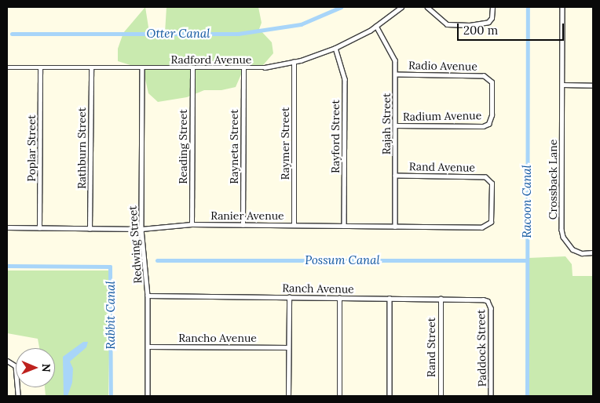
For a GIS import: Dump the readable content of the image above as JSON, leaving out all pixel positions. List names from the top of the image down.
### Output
{
  "streets": {
    "street": [
      "Radford Avenue",
      "Radio Avenue",
      "Radium Avenue",
      "Rajah Street",
      "Rayford Street",
      "Raymer Street",
      "Reading Street",
      "Rayneta Street",
      "Poplar Street",
      "Rathburn Street",
      "Rand Avenue",
      "Crossback Lane",
      "Ranier Avenue",
      "Redwing Street",
      "Ranch Avenue",
      "Rancho Avenue",
      "Rand Street",
      "Paddock Street"
    ]
  },
  "crossings": [
    ["Radford Avenue", "Rajah Street"],
    ["Radford Avenue", "Rayford Street"],
    ["Radford Avenue", "Raymer Street"],
    ["Radford Avenue", "Reading Street"],
    ["Radford Avenue", "Rayneta Street"],
    ["Radford Avenue", "Poplar Street"],
    ["Radford Avenue", "Rathburn Street"],
    ["Radford Avenue", "Redwing Street"],
    ["Radio Avenue", "Radium Avenue"],
    ["Radio Avenue", "Rajah Street"],
    ["Radium Avenue", "Rajah Street"],
    ["Rajah Street", "Rand Avenue"],
    ["Rajah Street", "Ranier Avenue"],
    ["Rayford Street", "Ranier Avenue"],
    ["Raymer Street", "Ranier Avenue"],
    ["Reading Street", "Ranier Avenue"],
    ["Rayneta Street", "Ranier Avenue"],
    ["Poplar Street", "Ranier Avenue"],
    ["Rathburn Street", "Ranier Avenue"],
    ["Rand Avenue", "Ranier Avenue"],
    ["Ranier Avenue", "Redwing Street"],
    ["Redwing Street", "Ranch Avenue"],
    ["Redwing Street", "Rancho Avenue"],
    ["Ranch Avenue", "Rand Street"],
    ["Ranch Avenue", "Paddock Street"]
  ],
  "water": [
    "Otter Canal",
    "Racoon Canal",
    "Possum Canal",
    "Rabbit Canal"
  ],
  "scale_bar": "200 m",
  "north": "right"
}
